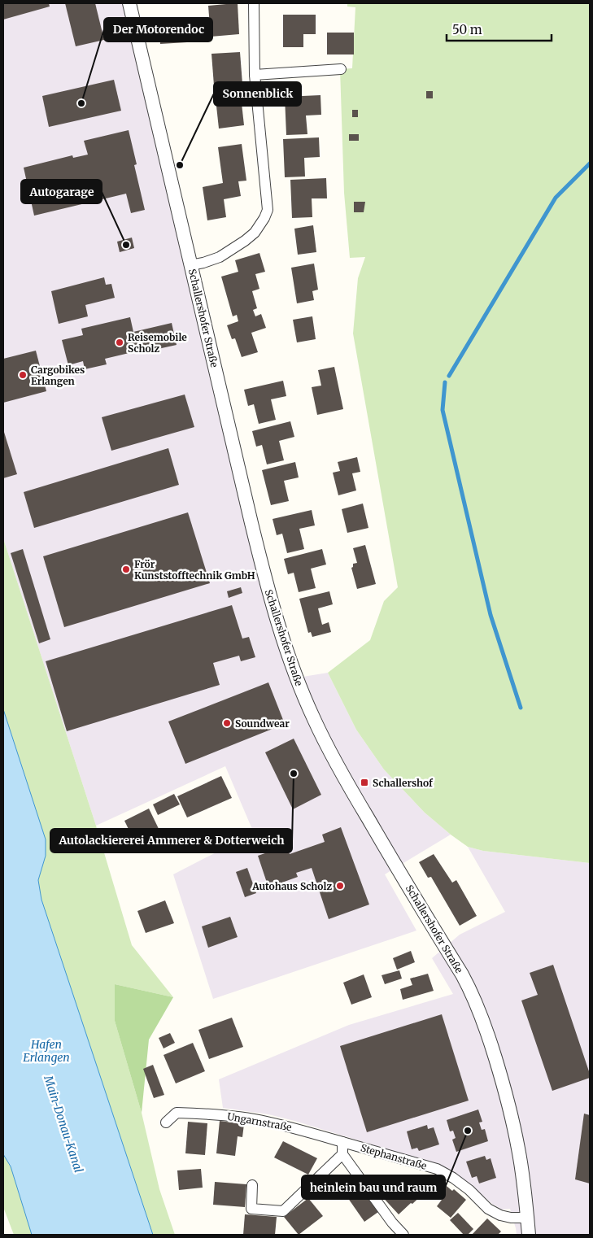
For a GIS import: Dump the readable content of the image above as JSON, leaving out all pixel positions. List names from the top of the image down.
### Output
{
  "streets": {
    "street": ["Schallershofer Straße", "Ungarnstraße", "Stephanstraße"]
  },
  "crossings": [
    ["Schallershofer Straße", "Stephanstraße"],
    ["Ungarnstraße", "Stephanstraße"]
  ],
  "water": ["Hafen Erlangen", "Main-Donau-Kanal"],
  "places": {
    "other": [
      "Der Motorendoc",
      "Sonnenblick",
      "Autogarage",
      "Reisemobile Scholz",
      "Cargobikes Erlangen",
      "Frör Kunststofftechnik GmbH",
      "Soundwear",
      "Autolackiererei Ammerer & Dotterweich",
      "Autohaus Scholz",
      "heinlein bau und raum"
    ],
    "transit": ["Schallershof"]
  },
  "scale_bar": "50 m"
}
